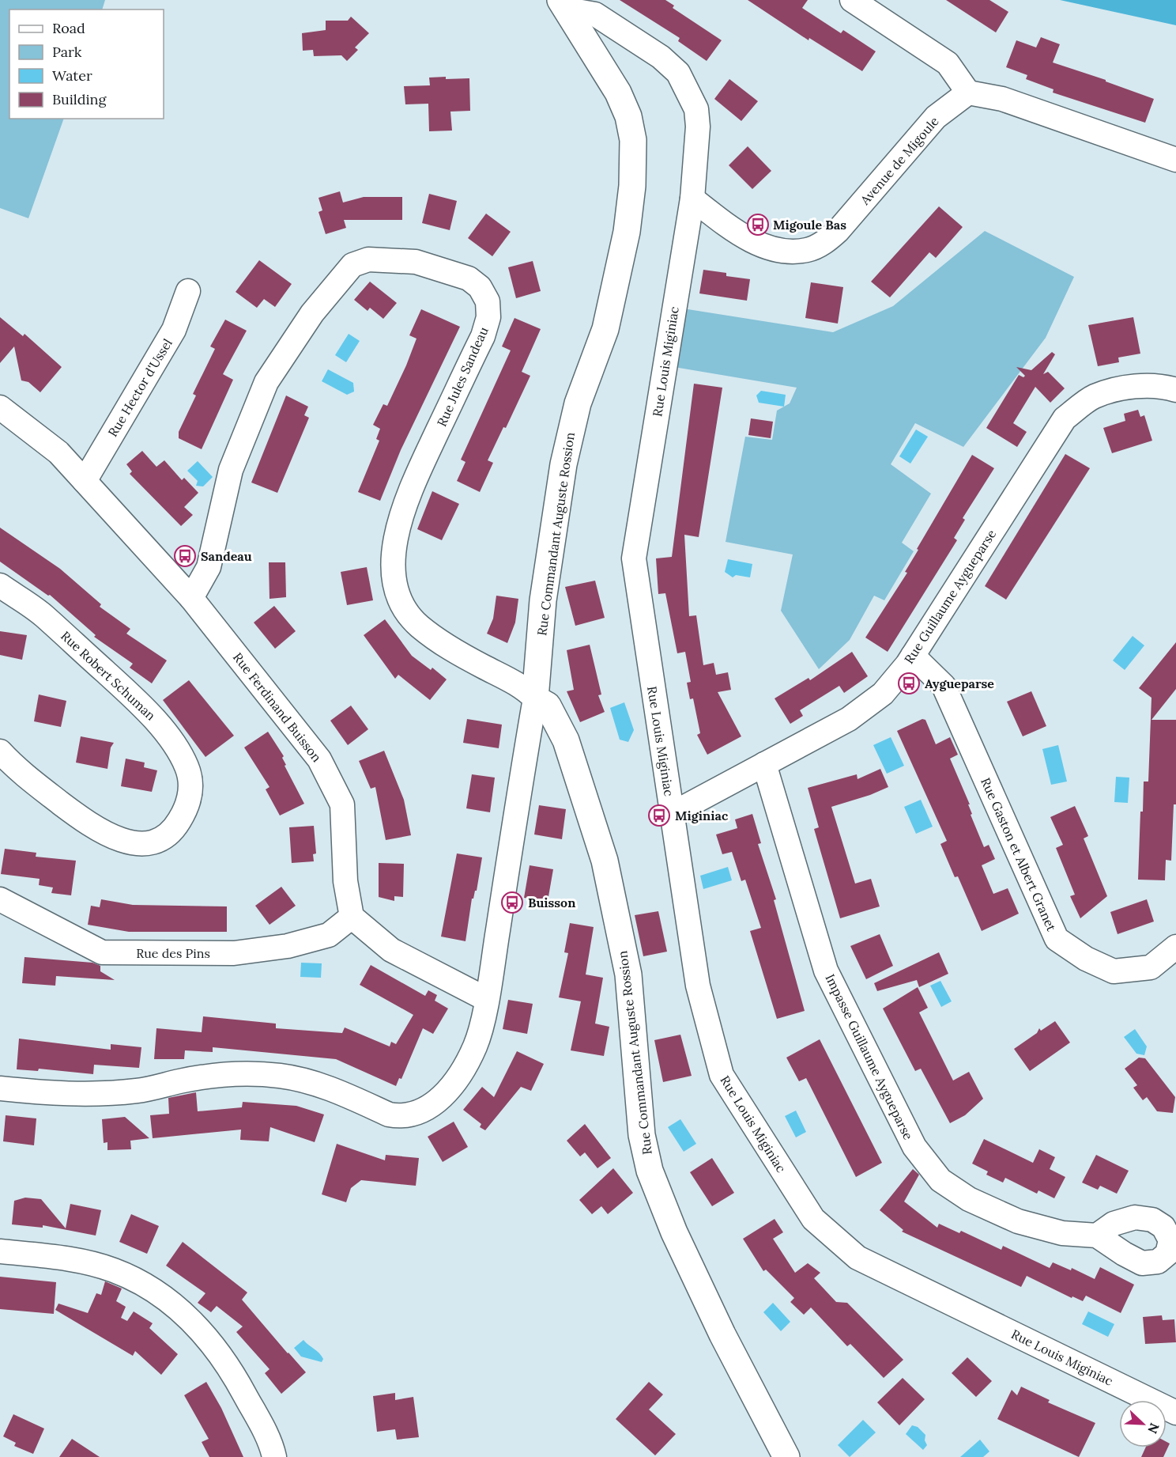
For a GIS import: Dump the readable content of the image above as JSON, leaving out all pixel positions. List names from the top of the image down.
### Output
{
  "streets": {
    "street": [
      "Avenue de Migoule",
      "Rue Louis Miginiac",
      "Rue Jules Sandeau",
      "Rue Hector d'Ussel",
      "Rue Commandant Auguste Rossion",
      "Rue Guillaume Aygueparse",
      "Rue Robert Schuman",
      "Rue Ferdinand Buisson",
      "Rue Gaston et Albert Granet",
      "Rue des Pins",
      "Impasse Guillaume Aygueparse"
    ]
  },
  "crossings": [
    ["Avenue de Migoule", "Rue Louis Miginiac"],
    ["Rue Louis Miginiac", "Rue Commandant Auguste Rossion"],
    ["Rue Louis Miginiac", "Rue Guillaume Aygueparse"],
    ["Rue Jules Sandeau", "Rue Commandant Auguste Rossion"],
    ["Rue Jules Sandeau", "Rue Ferdinand Buisson"],
    ["Rue Hector d'Ussel", "Rue Ferdinand Buisson"],
    ["Rue Guillaume Aygueparse", "Rue Gaston et Albert Granet"],
    ["Rue Guillaume Aygueparse", "Impasse Guillaume Aygueparse"],
    ["Rue Ferdinand Buisson", "Rue des Pins"]
  ],
  "places": {
    "bus stop": [
      "Migoule Bas",
      "Sandeau",
      "Aygueparse",
      "Miginiac",
      "Buisson"
    ]
  },
  "legend": [
    "Road",
    "Park",
    "Water",
    "Building"
  ],
  "north": "bottom right"
}
